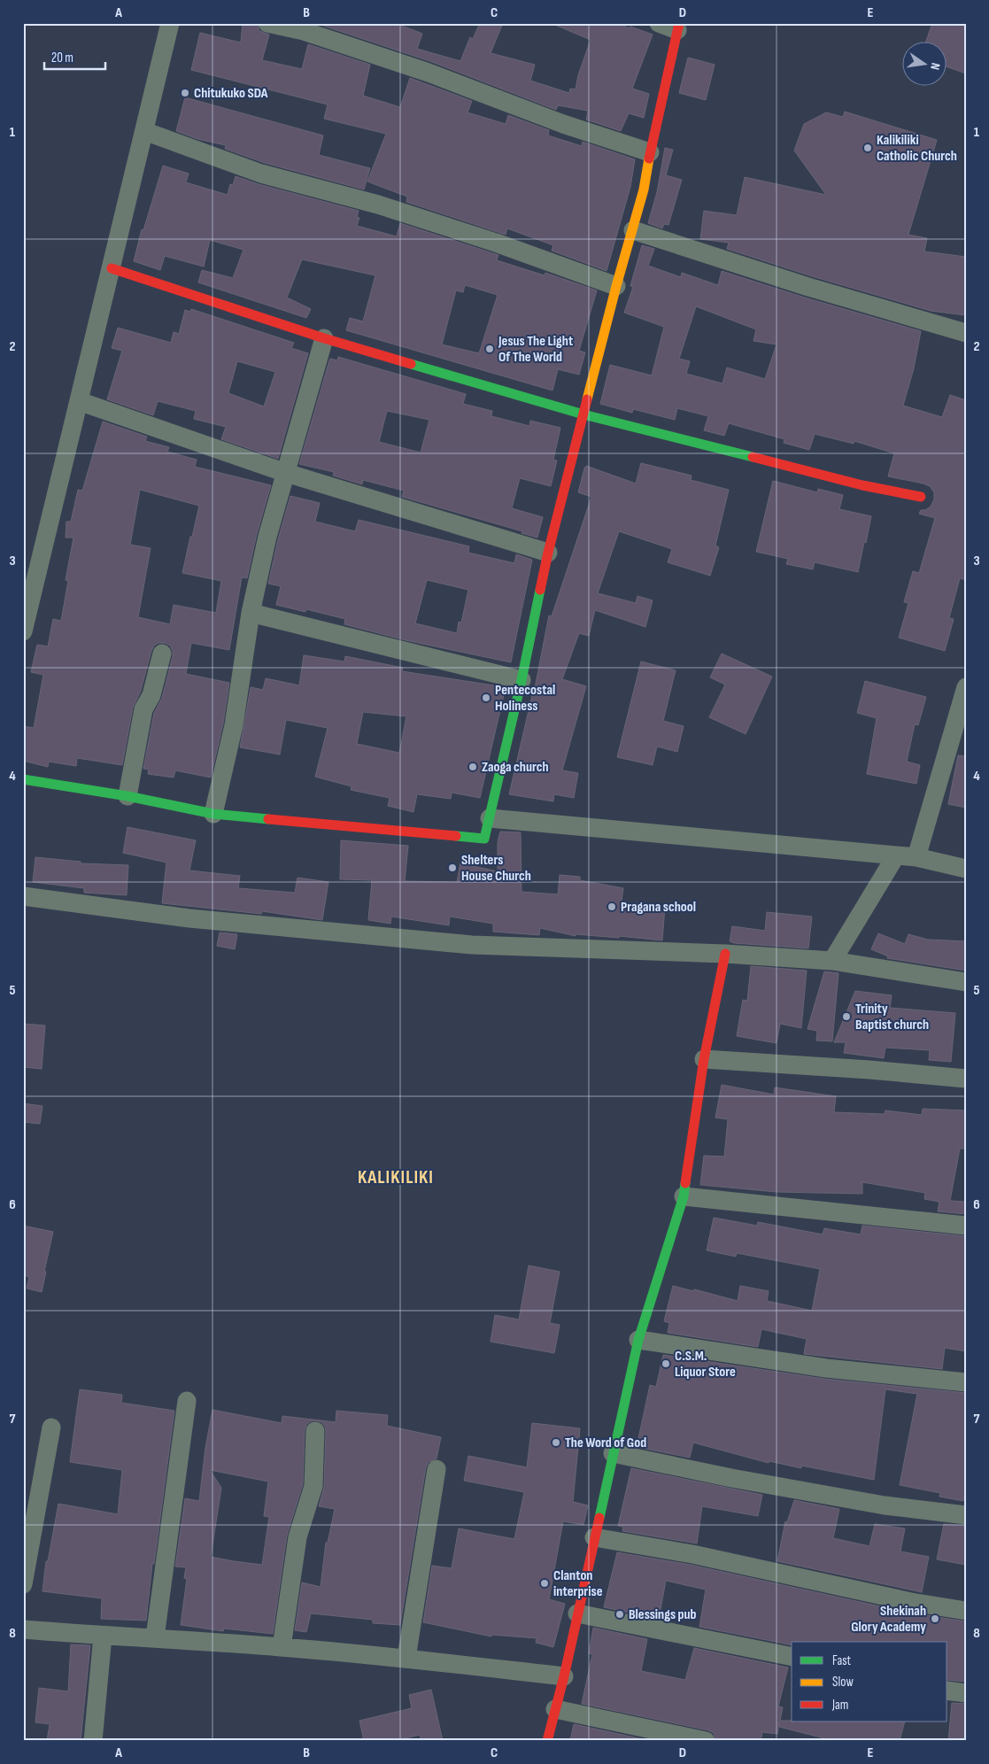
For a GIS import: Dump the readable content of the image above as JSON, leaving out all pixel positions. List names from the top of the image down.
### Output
{
  "districts": ["KALIKILIKI"],
  "places": [
    "Chitukuko SDA",
    "Kalikiliki Catholic Church",
    "Jesus The Light Of The World",
    "Pentecostal Holiness",
    "Zaoga church",
    "Shelters House Church",
    "Pragana school",
    "Trinity Baptist church",
    "C.S.M. Liquor Store",
    "The Word of God",
    "Clanton interprise",
    "Blessings pub",
    "Shekinah Glory Academy"
  ],
  "legend": ["Fast", "Slow", "Jam"],
  "scale_bar": "20 m",
  "north": "right",
  "grid": {
    "columns": [
      "A",
      "B",
      "C",
      "D",
      "E"
    ],
    "rows": [
      "1",
      "2",
      "3",
      "4",
      "5",
      "6",
      "7",
      "8"
    ]
  }
}
